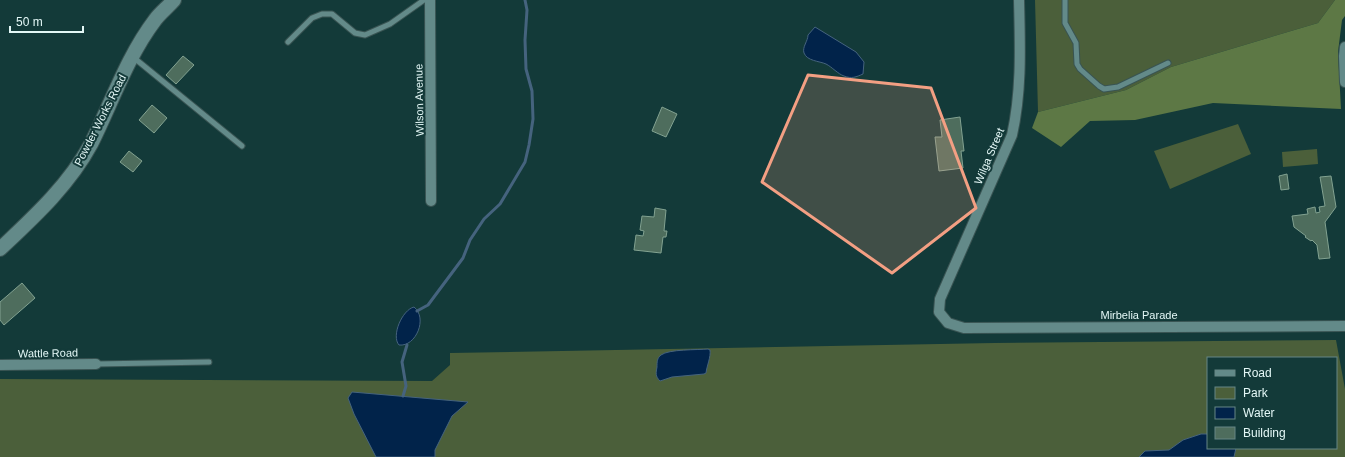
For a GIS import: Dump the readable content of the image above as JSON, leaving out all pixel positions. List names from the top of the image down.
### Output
{
  "streets": {
    "main road": ["Powder Works Road"],
    "street": [
      "Wilson Avenue",
      "Wilga Street",
      "Mirbelia Parade",
      "Wattle Road"
    ]
  },
  "crossings": [
    ["Wilga Street", "Mirbelia Parade"]
  ],
  "legend": [
    "Road",
    "Park",
    "Water",
    "Building"
  ],
  "scale_bar": "50 m"
}
